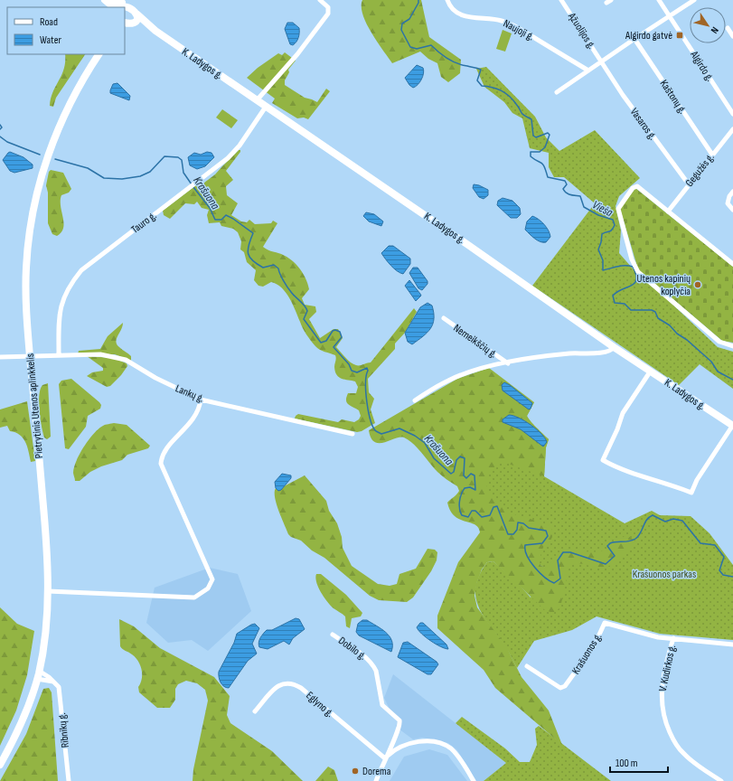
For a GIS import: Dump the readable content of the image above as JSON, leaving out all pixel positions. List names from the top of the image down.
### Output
{
  "streets": {
    "main road": ["K. Ladygos g.", "Pietrytinis Utenos aplinkkelis"],
    "street": [
      "Naujoji g.",
      "Ąžuolijos g.",
      "Algirdo g.",
      "Kaštonų g.",
      "Vasaros g.",
      "Gegužės g.",
      "Tauro g.",
      "Nemeikščių g.",
      "Lankų g.",
      "Dobilo g.",
      "Krašuonos g.",
      "V. Kudirkos g.",
      "Eglyno g.",
      "Ribnikų g."
    ]
  },
  "crossings": [
    ["Ąžuolijos g.", "Vasaros g."],
    ["K. Ladygos g.", "Tauro g."],
    ["Kaštonų g.", "Gegužės g."],
    ["Vasaros g.", "Gegužės g."],
    ["Tauro g.", "Lankų g."],
    ["Lankų g.", "Pietrytinis Utenos aplinkkelis"],
    ["Dobilo g.", "Eglyno g."],
    ["Krašuonos g.", "V. Kudirkos g."]
  ],
  "water": ["Krašuona", "Vieša"],
  "parks": ["Krašuonos parkas"],
  "places": {
    "transit": ["Algirdo gatvė"],
    "other": ["Utenos kapinių koplyčia", "Dorema"]
  },
  "legend": ["Road", "Water"],
  "scale_bar": "100 m",
  "north": "bottom right"
}
